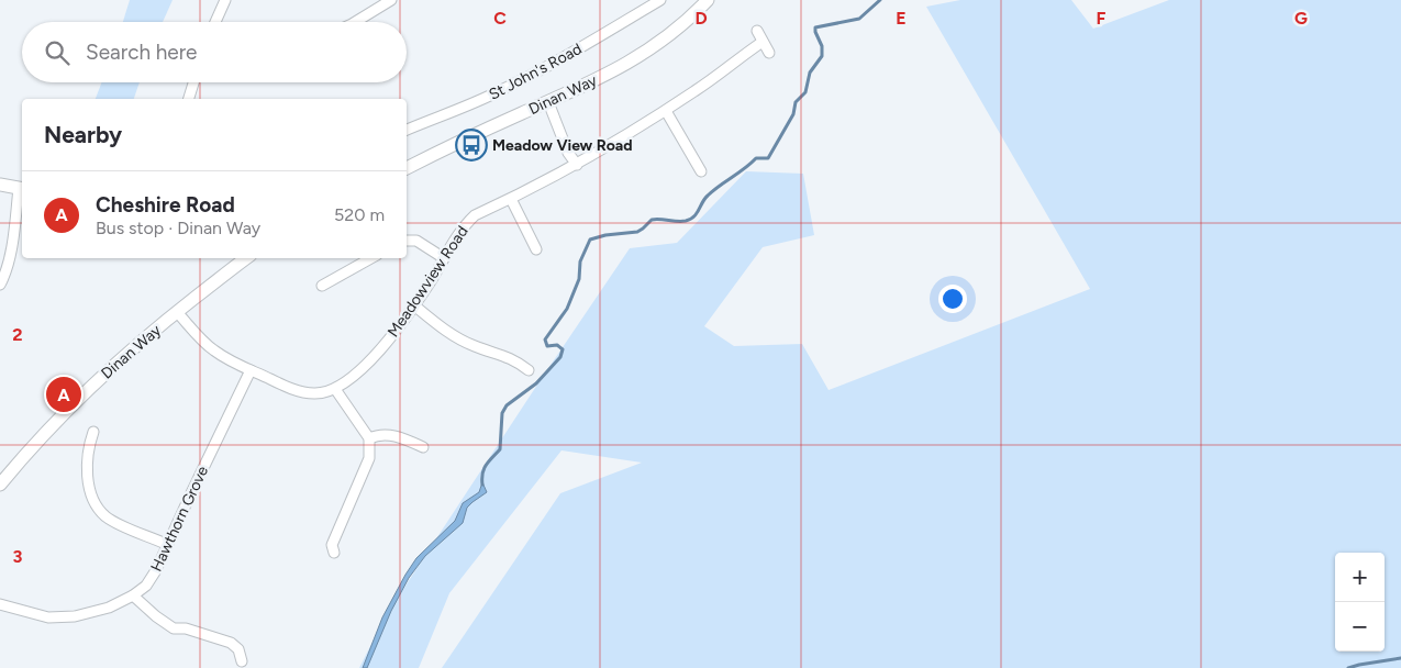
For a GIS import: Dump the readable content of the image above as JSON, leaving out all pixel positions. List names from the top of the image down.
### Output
{
  "streets": {
    "street": [
      "St John's Road",
      "Dinan Way",
      "Meadowview Road",
      "Hawthorn Grove"
    ]
  },
  "places": {
    "bus stop": ["Meadow View Road"]
  },
  "page": {
    "search": "Search here",
    "heading": "Nearby",
    "list": [
      {
        "mark": "A",
        "name": "Cheshire Road",
        "note": "Bus stop · Dinan Way",
        "value": "520 m"
      }
    ],
    "pins": "A",
    "map_buttons": ["+", "−"]
  },
  "grid": {
    "columns": [
      "C",
      "D",
      "E",
      "F",
      "G"
    ],
    "rows": ["2", "3"]
  }
}
